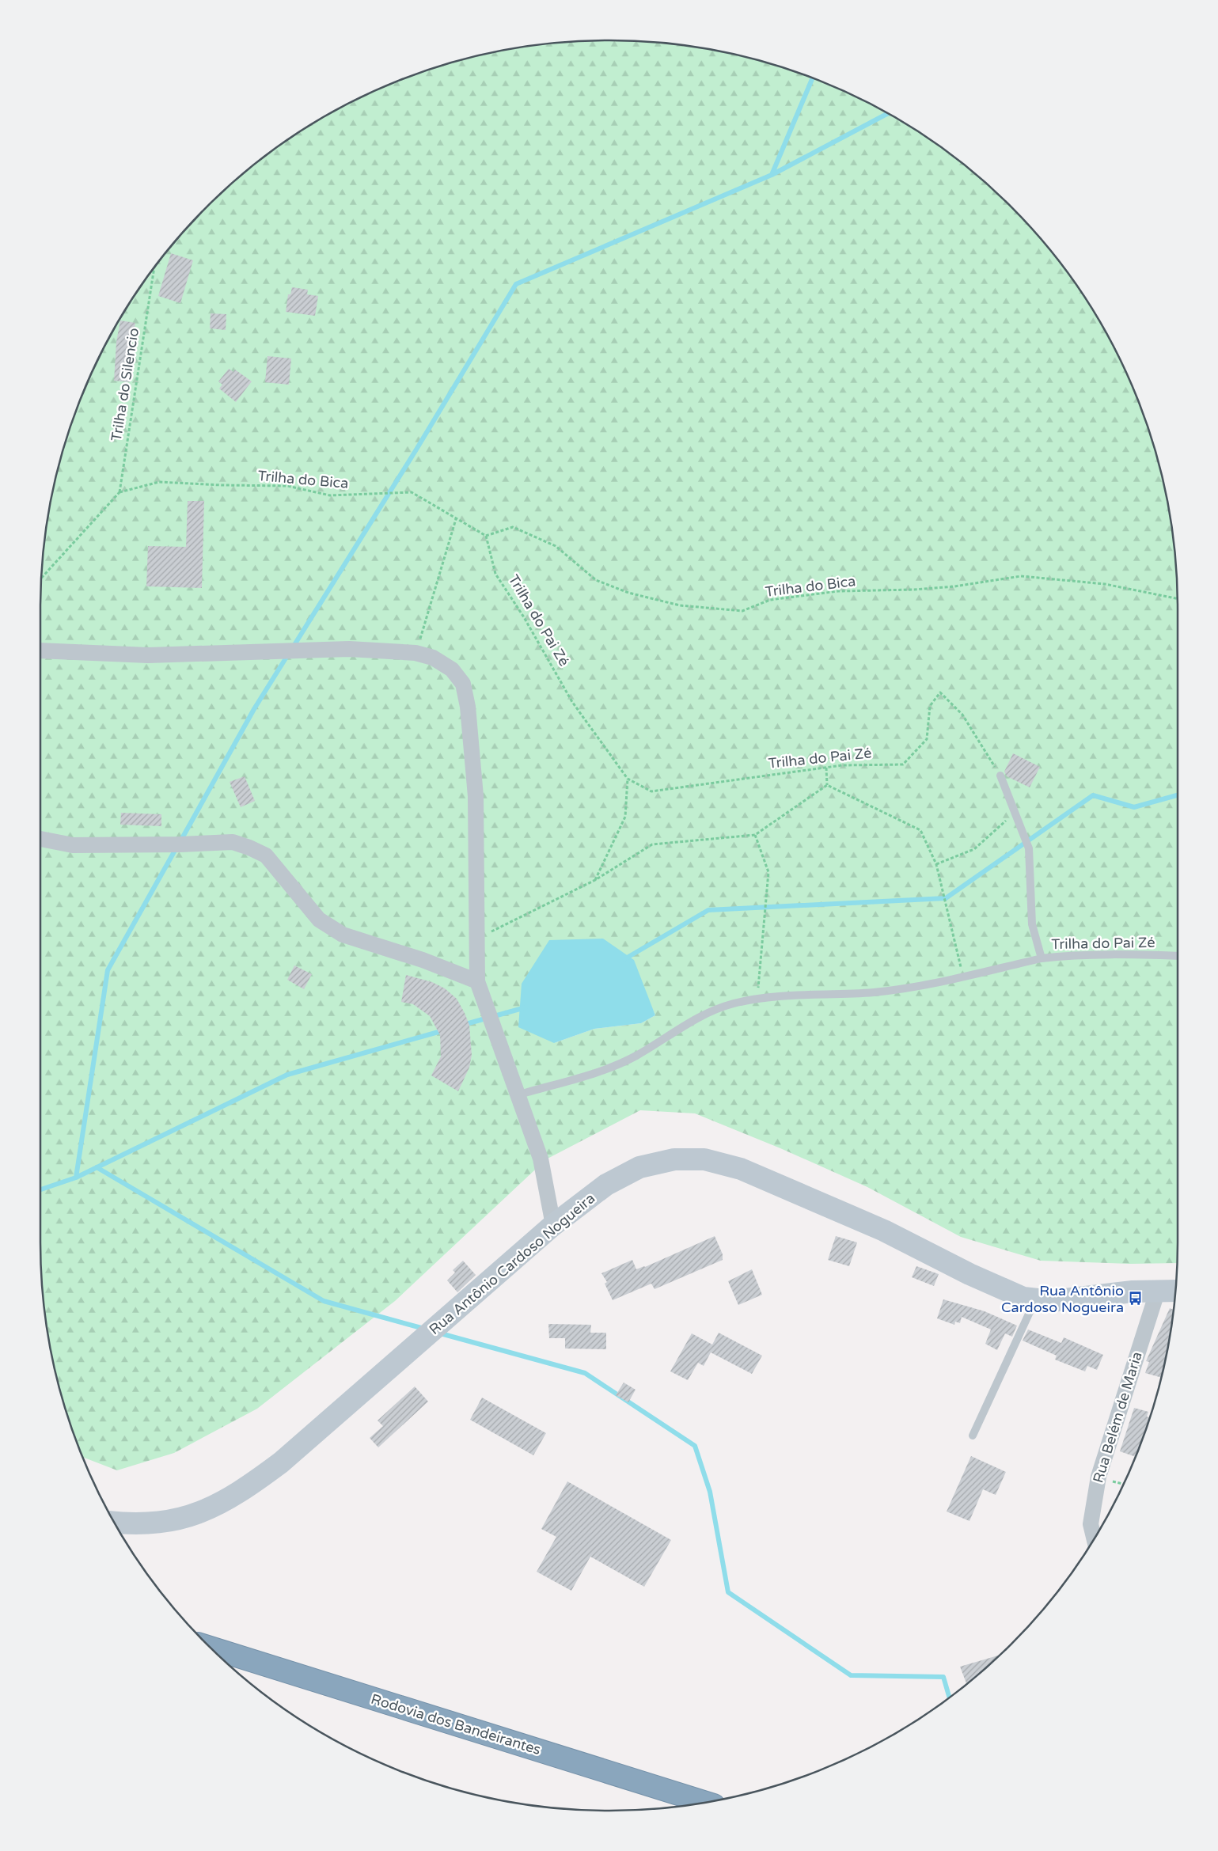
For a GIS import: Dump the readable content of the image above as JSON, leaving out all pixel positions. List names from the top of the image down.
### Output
{
  "streets": {
    "highway": ["Rodovia dos Bandeirantes"],
    "main road": ["Rua Antônio Cardoso Nogueira"],
    "street": ["Rua Belém de Maria"],
    "lane": ["Trilha do Pai Zé"],
    "path": ["Trilha do Silencio", "Trilha do Bica"]
  },
  "crossings": [
    ["Trilha do Silencio", "Trilha do Bica"],
    ["Trilha do Bica", "Trilha do Pai Zé"],
    ["Rua Antônio Cardoso Nogueira", "Rua Belém de Maria"]
  ],
  "places": {
    "bus stop": ["Rua Antônio Cardoso Nogueira"]
  }
}
